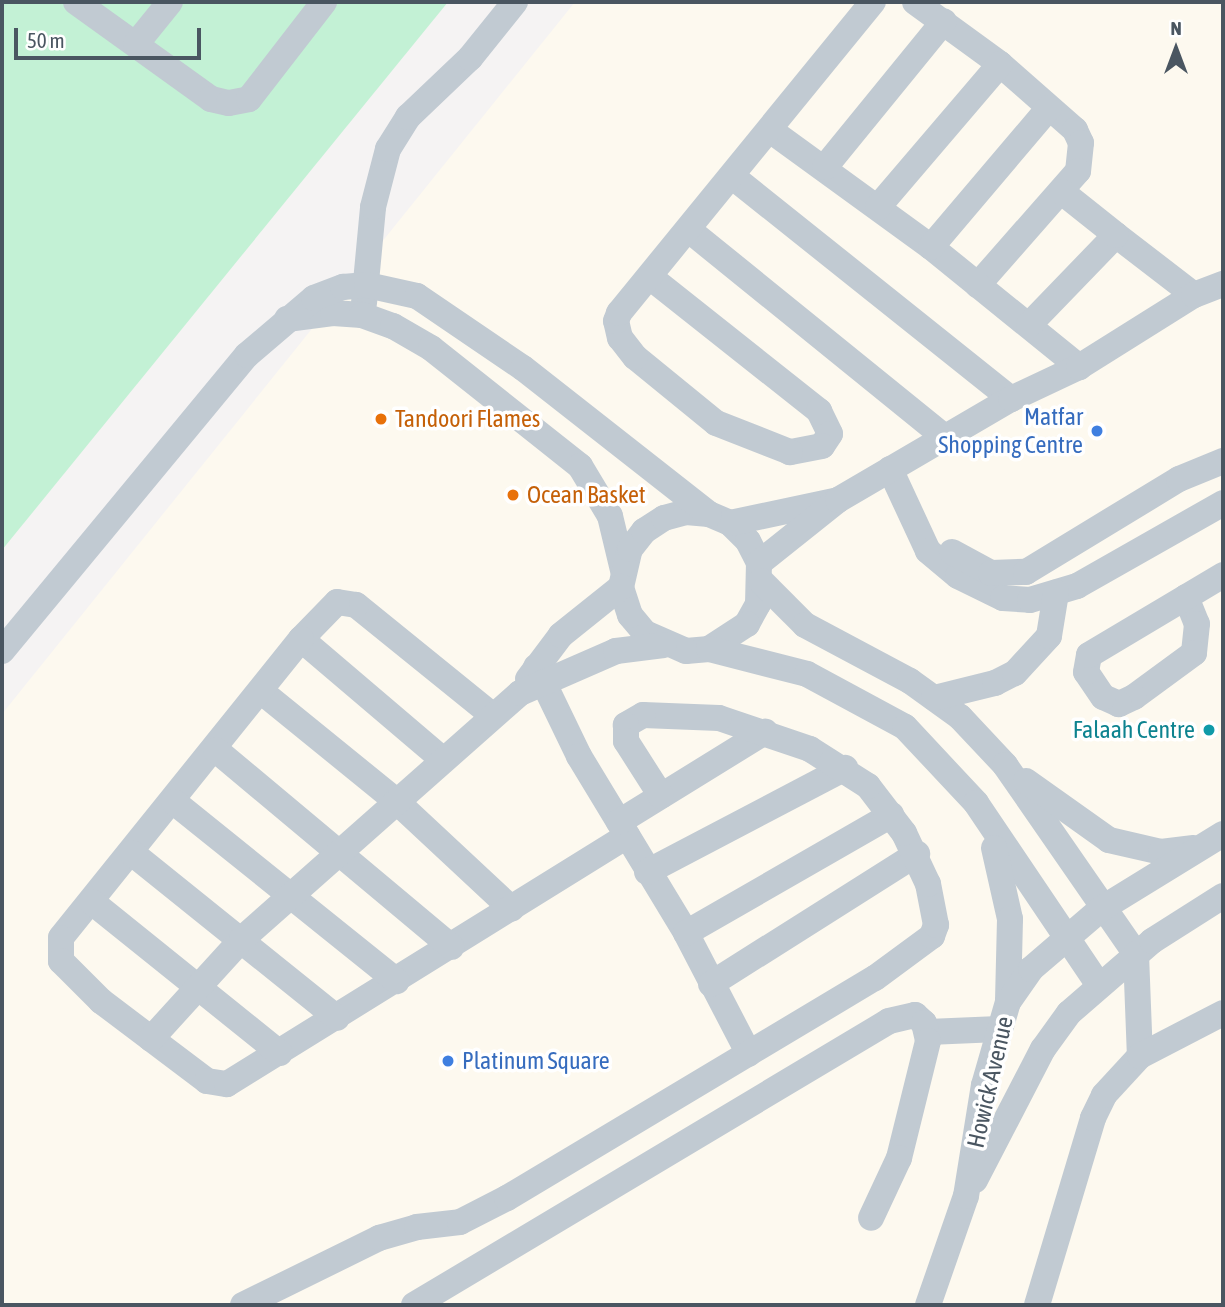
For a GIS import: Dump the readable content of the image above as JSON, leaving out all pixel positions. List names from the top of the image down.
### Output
{
  "streets": {
    "street": ["Howick Avenue"]
  },
  "places": [
    "Tandoori Flames",
    "Matfar Shopping Centre",
    "Ocean Basket",
    "Falaah Centre",
    "Platinum Square"
  ],
  "scale_bar": "50 m",
  "north": "top"
}
